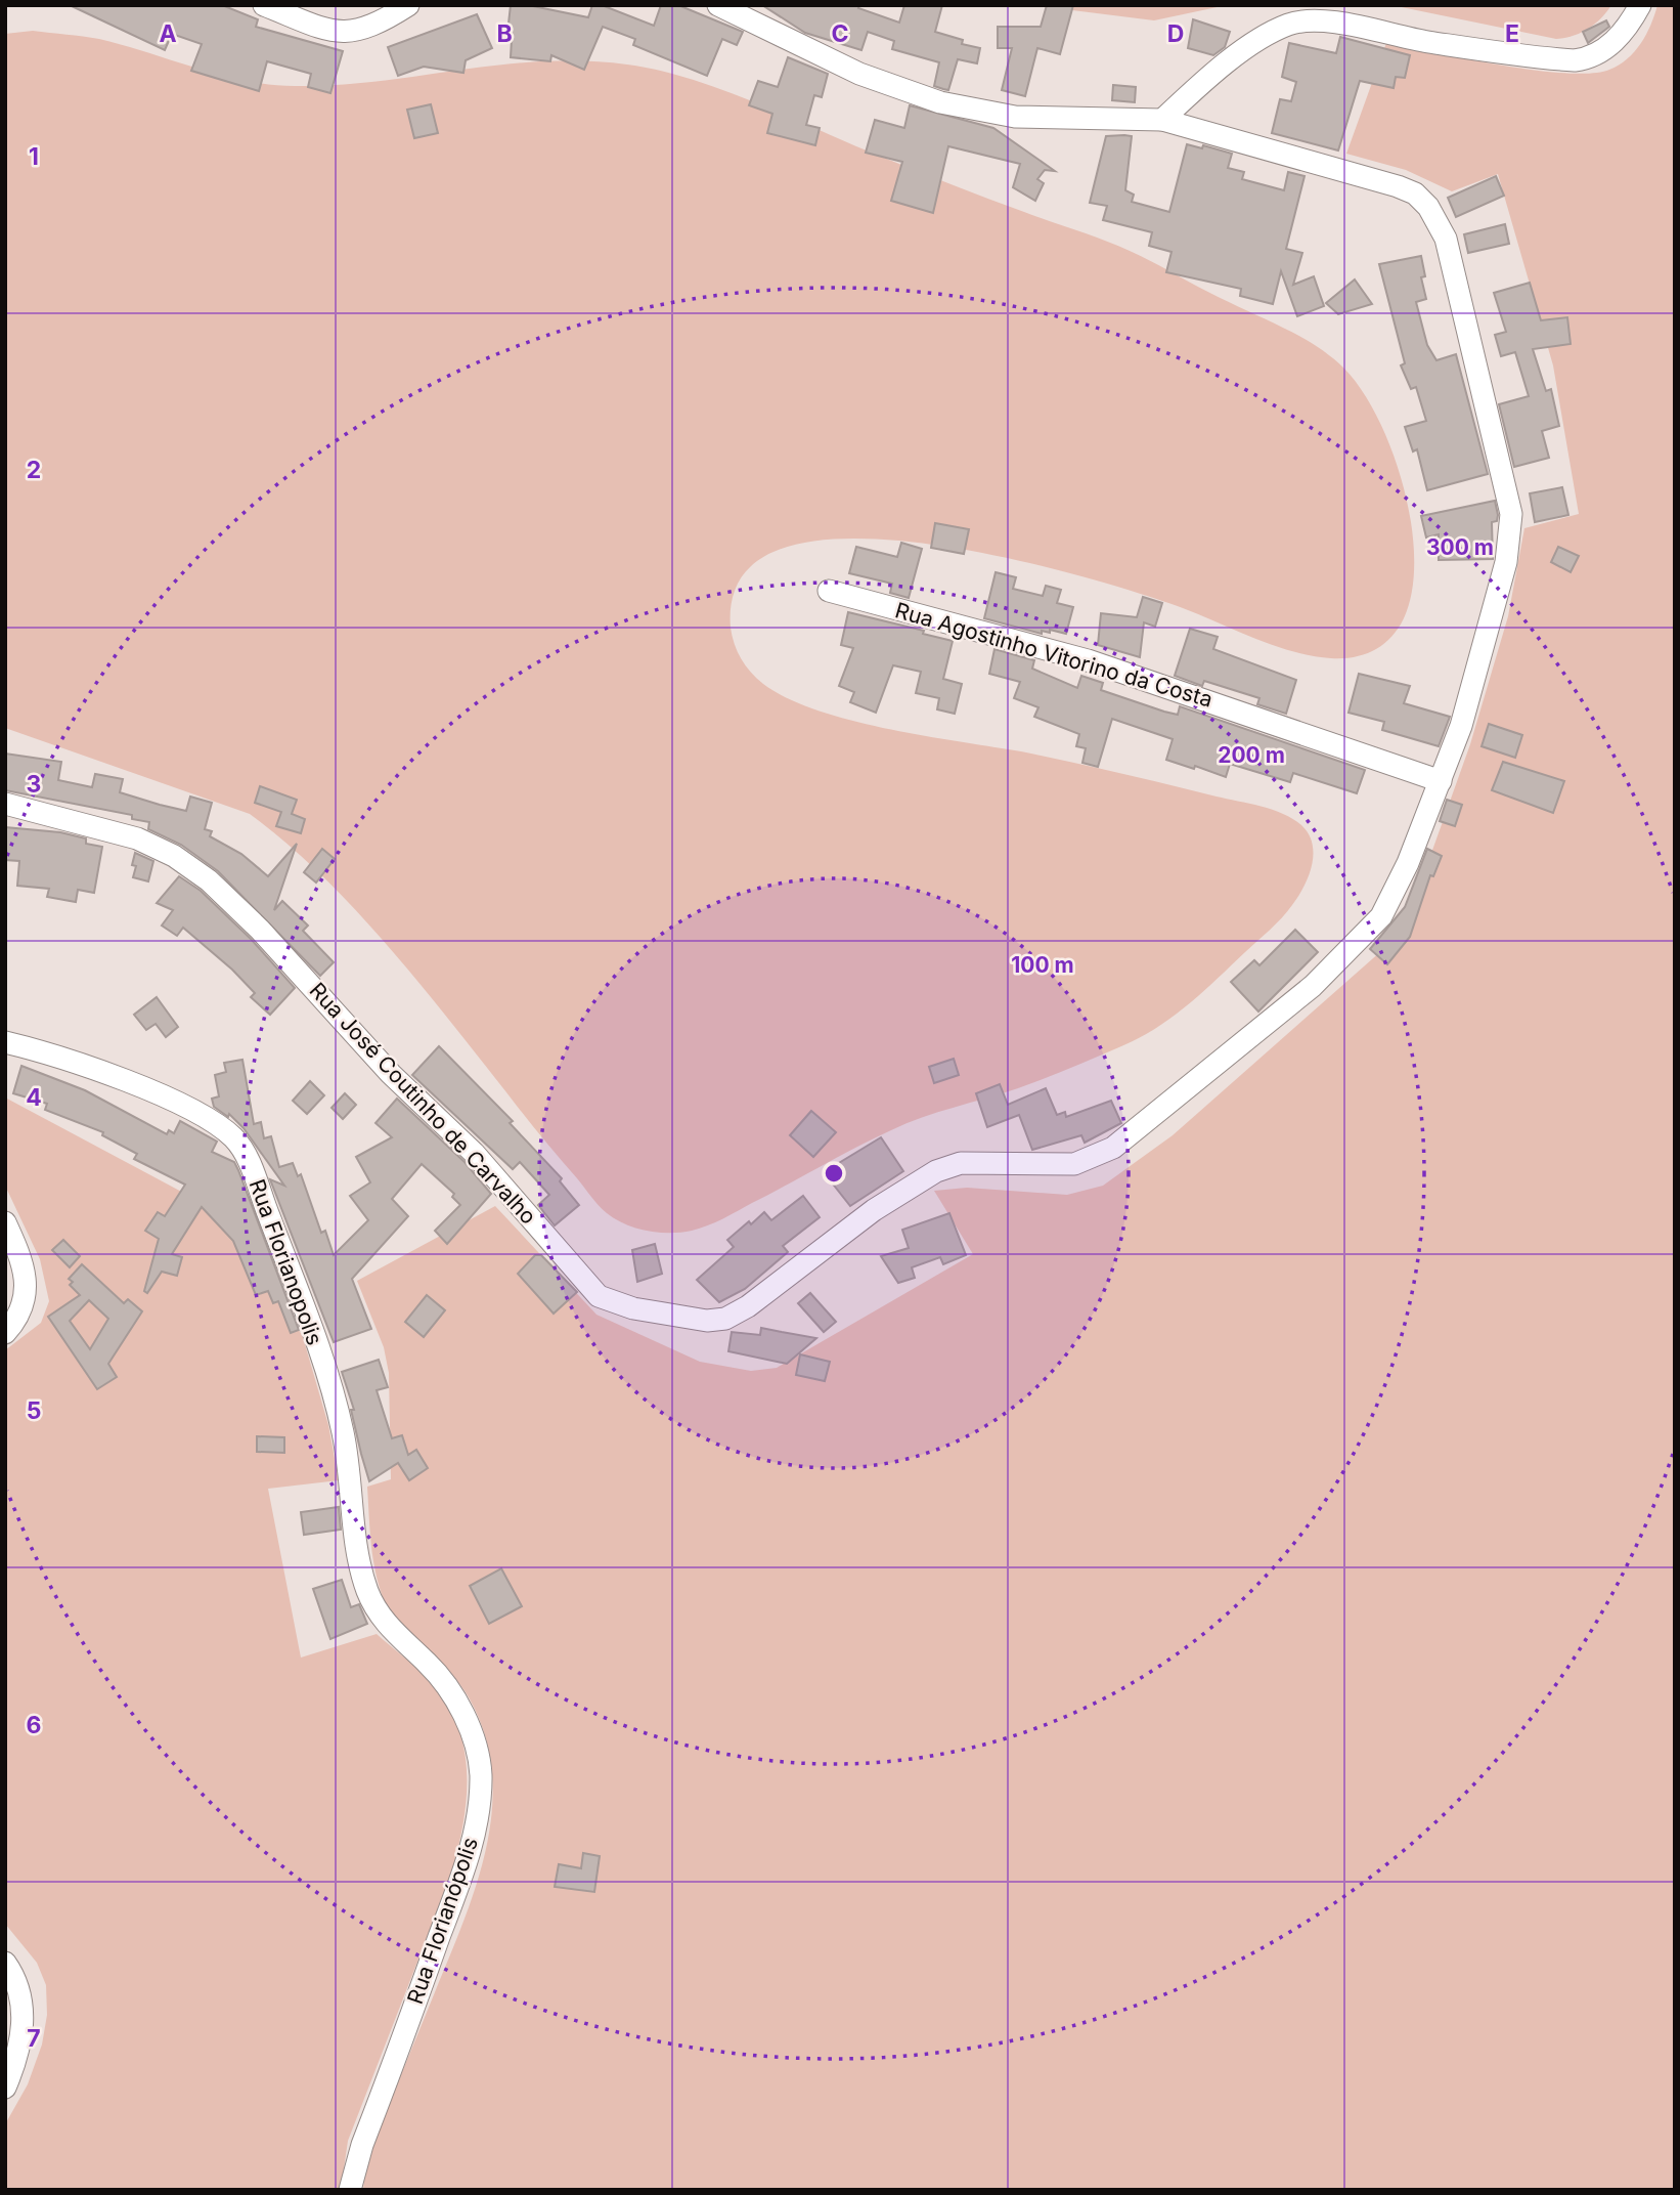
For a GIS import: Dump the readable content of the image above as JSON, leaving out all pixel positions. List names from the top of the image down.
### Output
{
  "streets": {
    "street": [
      "Rua Agostinho Vitorino da Costa",
      "Rua José Coutinho de Carvalho",
      "Rua Florianopolis",
      "Rua Florianópolis"
    ]
  },
  "crossings": [
    ["Rua Agostinho Vitorino da Costa", "Rua José Coutinho de Carvalho"],
    ["Rua Florianopolis", "Rua Florianópolis"]
  ],
  "grid": {
    "columns": [
      "A",
      "B",
      "C",
      "D",
      "E"
    ],
    "rows": [
      "1",
      "2",
      "3",
      "4",
      "5",
      "6",
      "7"
    ]
  },
  "rings": ["300 m", "200 m", "100 m"]
}
